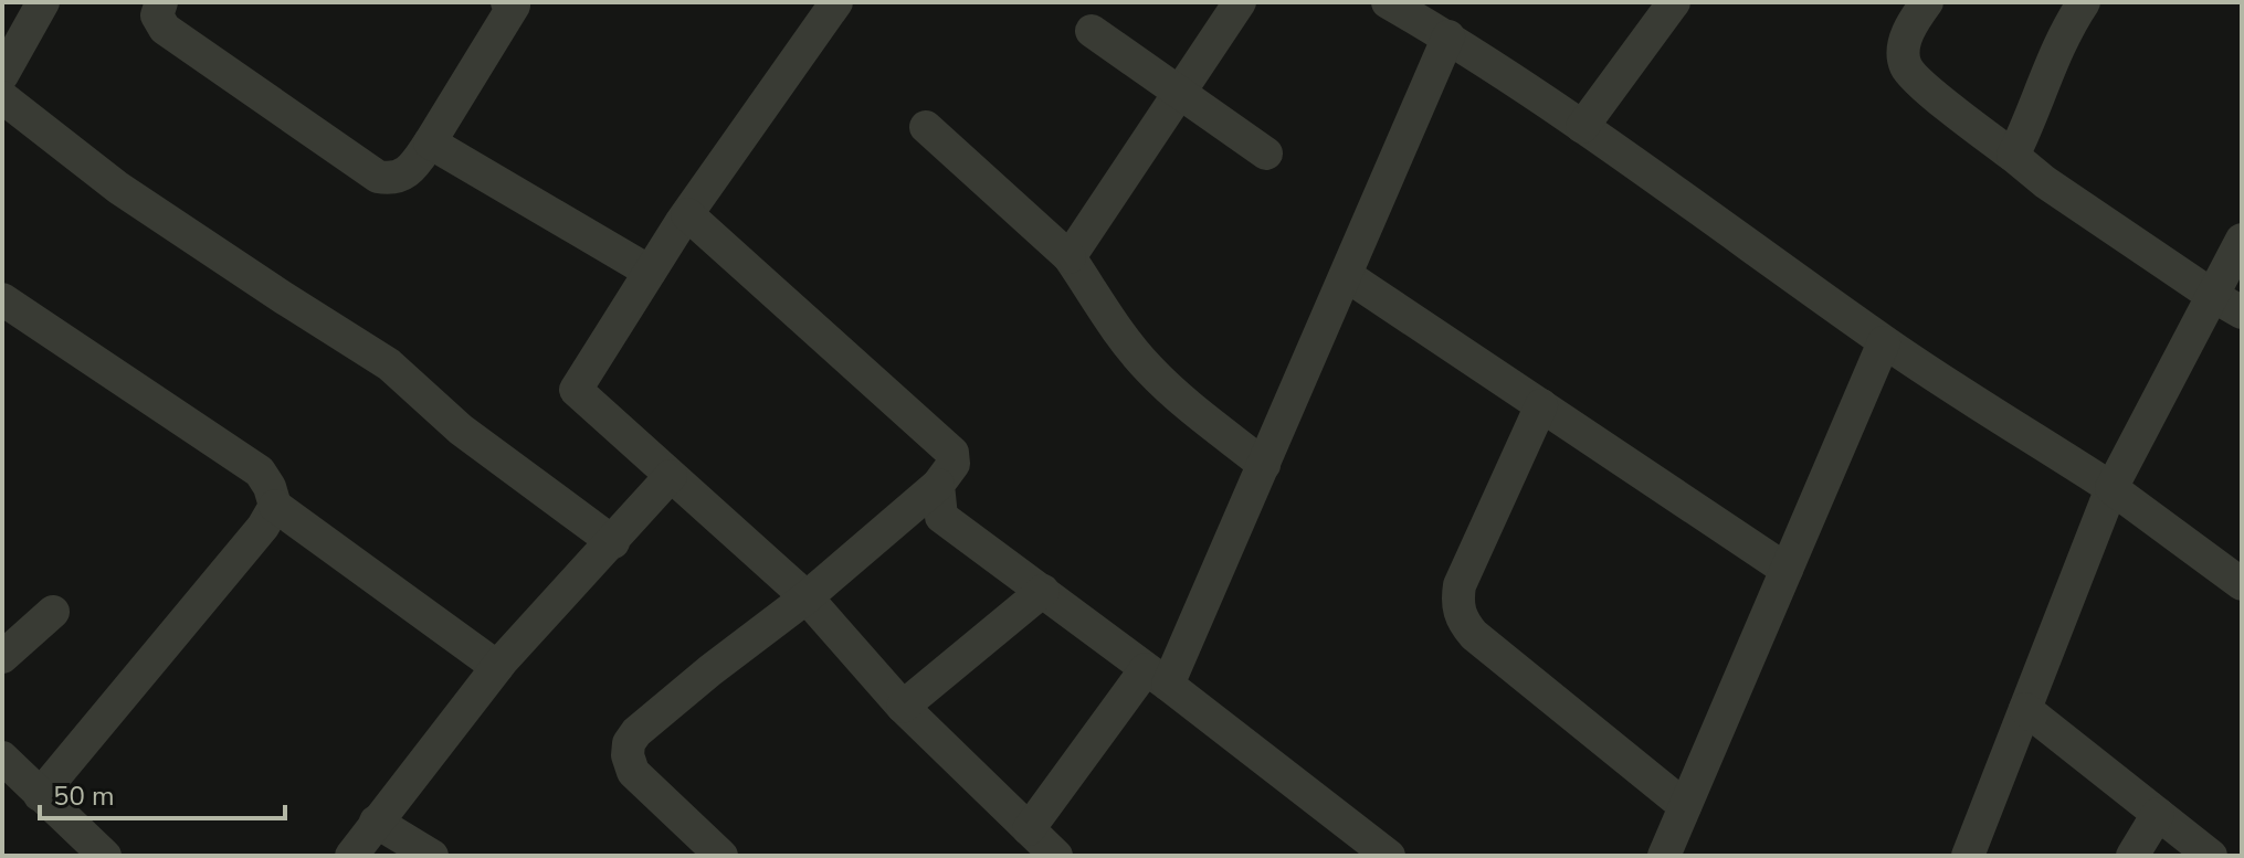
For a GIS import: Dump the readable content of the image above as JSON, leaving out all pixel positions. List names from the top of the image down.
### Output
{
  "scale_bar": "50 m"
}
